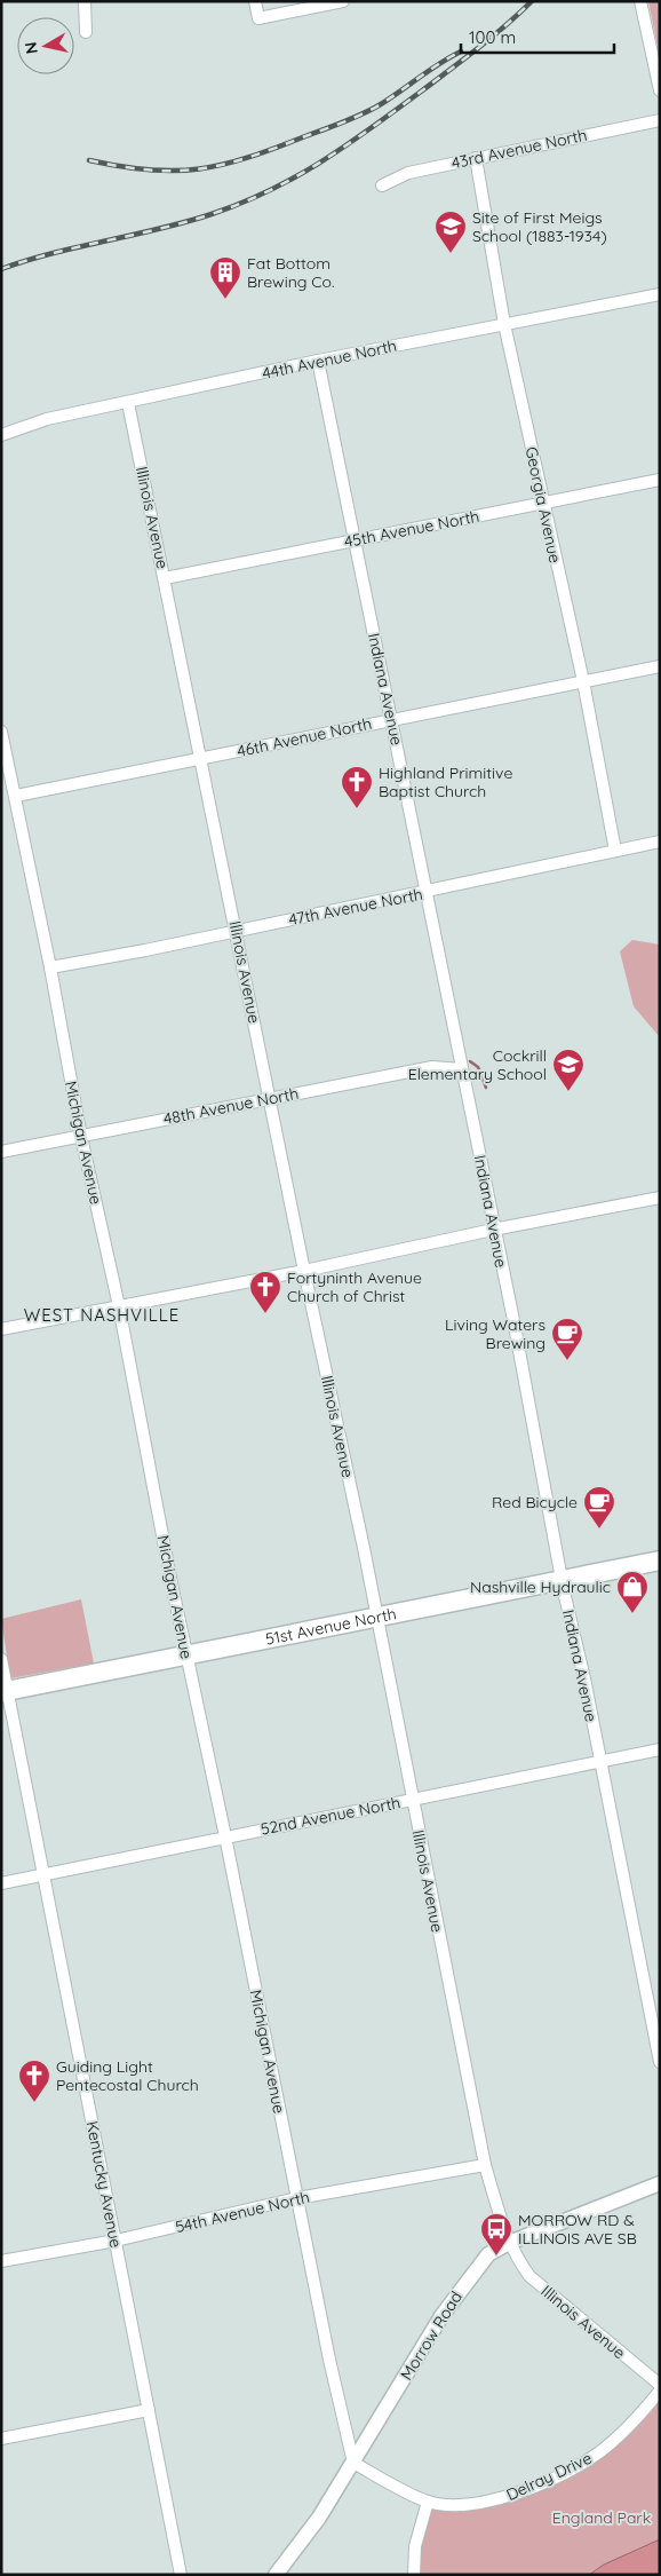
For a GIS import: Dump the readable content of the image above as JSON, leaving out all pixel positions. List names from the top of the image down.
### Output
{
  "streets": {
    "main road": ["51st Avenue North"],
    "street": [
      "43rd Avenue North",
      "44th Avenue North",
      "Georgia Avenue",
      "Illinois Avenue",
      "45th Avenue North",
      "Indiana Avenue",
      "46th Avenue North",
      "47th Avenue North",
      "48th Avenue North",
      "Michigan Avenue",
      "52nd Avenue North",
      "Kentucky Avenue",
      "54th Avenue North",
      "Morrow Road",
      "Delray Drive"
    ]
  },
  "crossings": [
    ["43rd Avenue North", "Georgia Avenue"],
    ["44th Avenue North", "Georgia Avenue"],
    ["44th Avenue North", "Illinois Avenue"],
    ["44th Avenue North", "Indiana Avenue"],
    ["Georgia Avenue", "45th Avenue North"],
    ["Georgia Avenue", "46th Avenue North"],
    ["Georgia Avenue", "47th Avenue North"],
    ["Illinois Avenue", "45th Avenue North"],
    ["Illinois Avenue", "46th Avenue North"],
    ["Illinois Avenue", "47th Avenue North"],
    ["Illinois Avenue", "48th Avenue North"],
    ["Illinois Avenue", "51st Avenue North"],
    ["Illinois Avenue", "52nd Avenue North"],
    ["Illinois Avenue", "54th Avenue North"],
    ["Illinois Avenue", "Morrow Road"],
    ["45th Avenue North", "Indiana Avenue"],
    ["Indiana Avenue", "46th Avenue North"],
    ["Indiana Avenue", "47th Avenue North"],
    ["Indiana Avenue", "48th Avenue North"],
    ["Indiana Avenue", "51st Avenue North"],
    ["Indiana Avenue", "52nd Avenue North"],
    ["46th Avenue North", "Michigan Avenue"],
    ["47th Avenue North", "Michigan Avenue"],
    ["48th Avenue North", "Michigan Avenue"],
    ["Michigan Avenue", "51st Avenue North"],
    ["Michigan Avenue", "52nd Avenue North"],
    ["Michigan Avenue", "54th Avenue North"],
    ["Michigan Avenue", "Morrow Road"],
    ["Michigan Avenue", "Delray Drive"],
    ["51st Avenue North", "Kentucky Avenue"],
    ["52nd Avenue North", "Kentucky Avenue"],
    ["Kentucky Avenue", "54th Avenue North"],
    ["Morrow Road", "Delray Drive"]
  ],
  "districts": ["WEST NASHVILLE"],
  "parks": ["England Park"],
  "places": {
    "school or university": ["Site of First Meigs School (1883-1934)", "Cockrill Elementary School"],
    "building": ["Fat Bottom Brewing Co."],
    "church": ["Highland Primitive Baptist Church", "Fortyninth Avenue Church of Christ", "Guiding Light Pentecostal Church"],
    "cafe": ["Living Waters Brewing", "Red Bicycle"],
    "shop": ["Nashville Hydraulic"],
    "bus stop": ["MORROW RD & ILLINOIS AVE SB"]
  },
  "scale_bar": "100 m",
  "north": "left"
}
